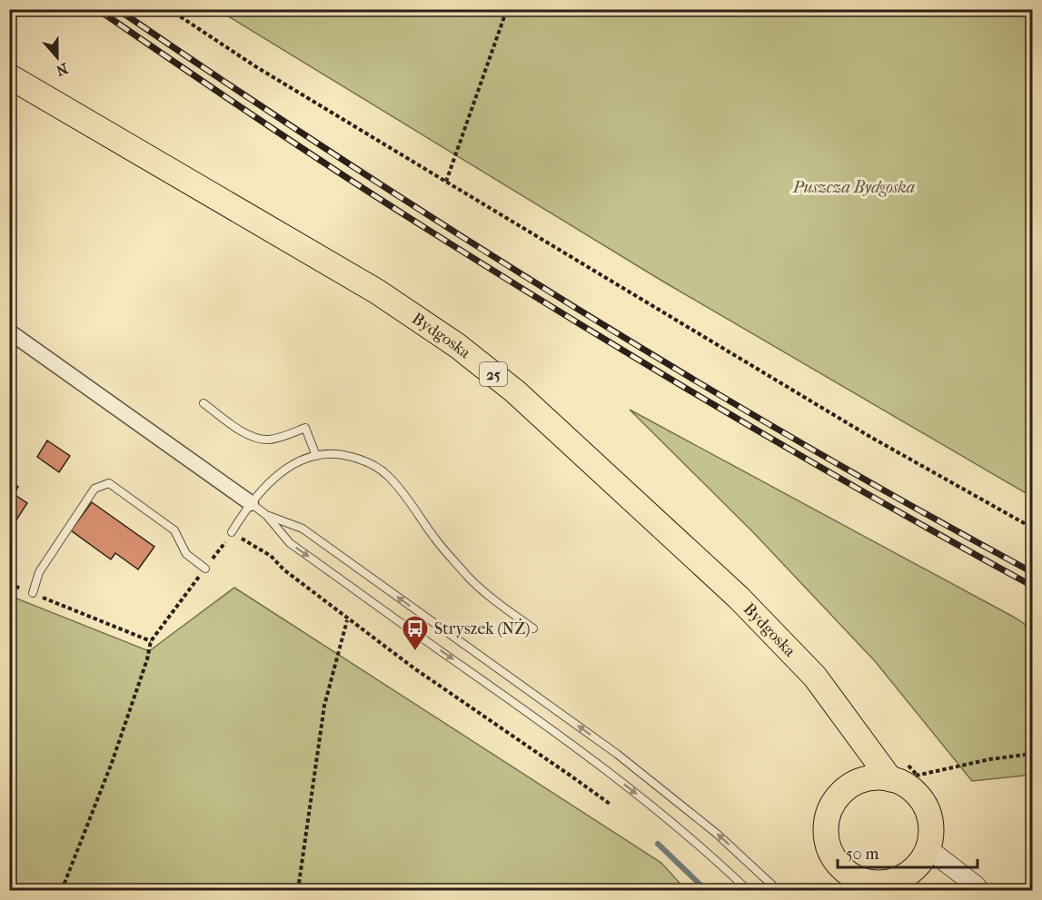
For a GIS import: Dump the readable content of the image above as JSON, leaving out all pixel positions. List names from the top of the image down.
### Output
{
  "streets": {
    "main road": ["Bydgoska", "25"]
  },
  "crossings": [
    ["Bydgoska", "25"]
  ],
  "parks": ["Puszcza Bydgoska"],
  "places": {
    "bus stop": ["Stryszek (NŻ)"]
  },
  "scale_bar": "50 m",
  "north": "bottom"
}
